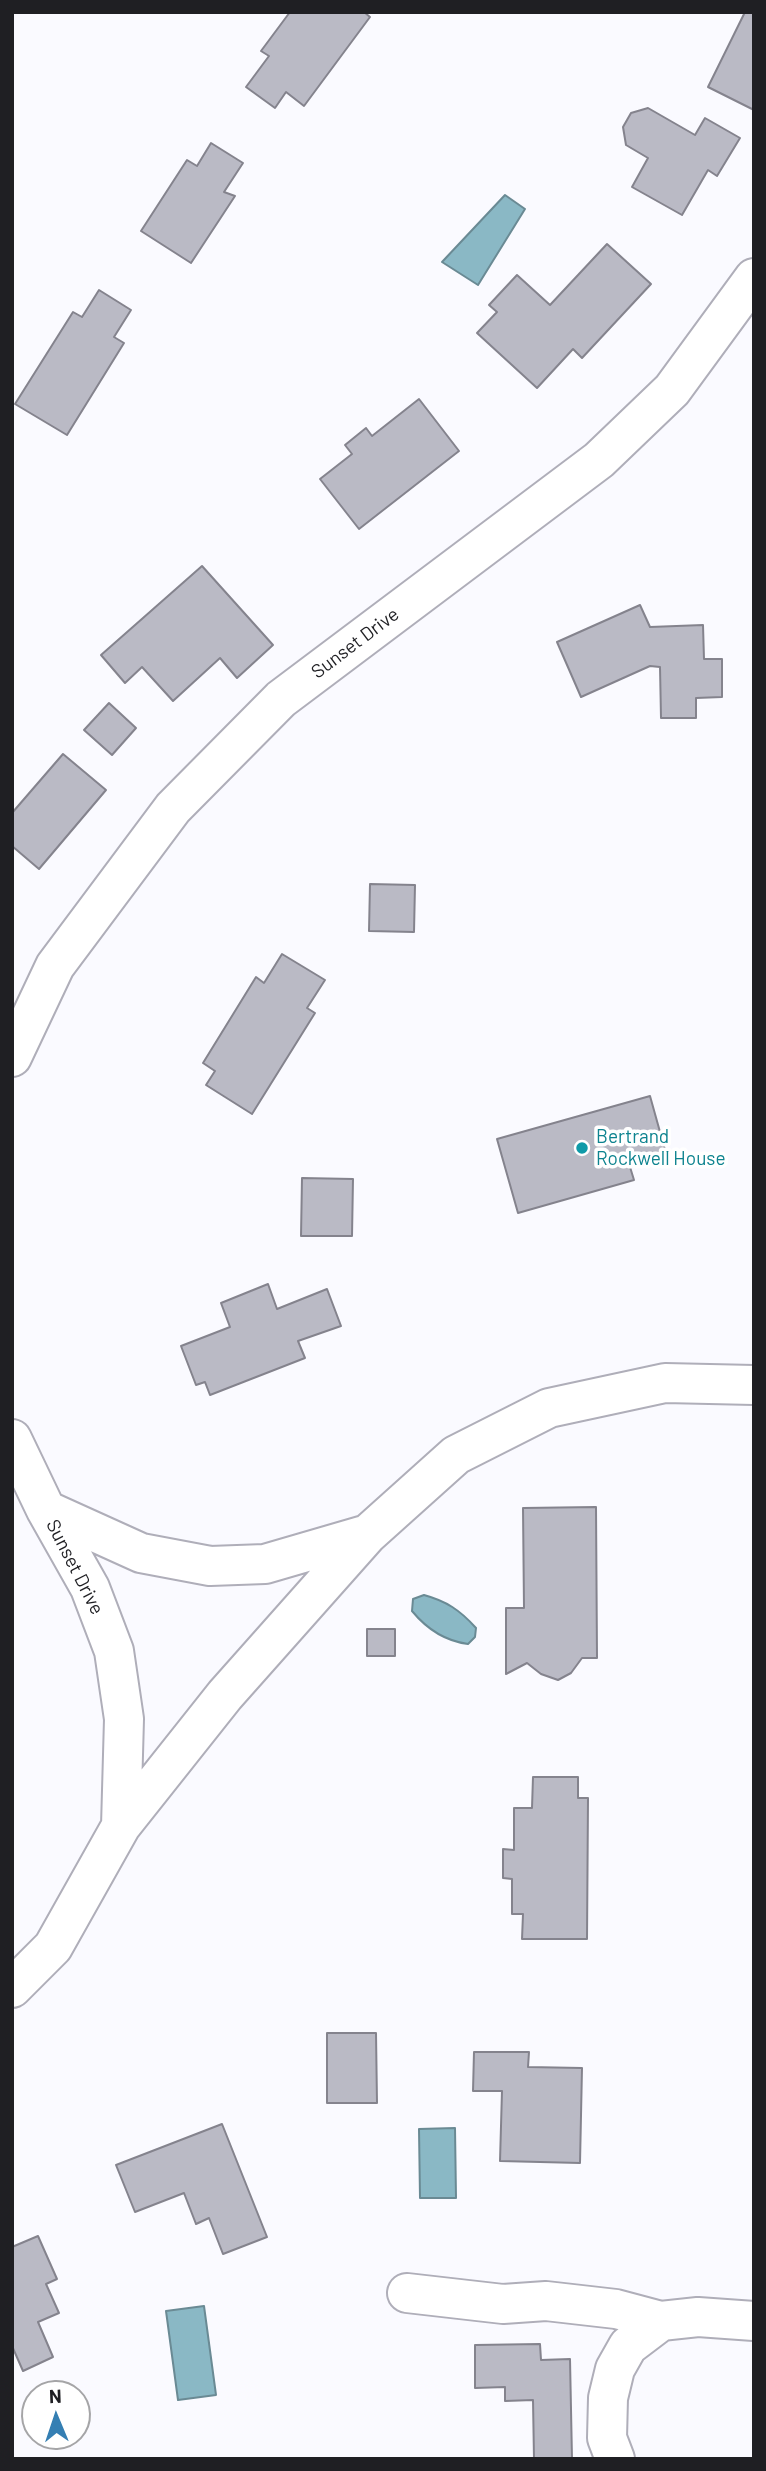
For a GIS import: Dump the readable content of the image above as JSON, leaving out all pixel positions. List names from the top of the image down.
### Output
{
  "streets": {
    "street": ["Sunset Drive"]
  },
  "places": ["Bertrand Rockwell House"],
  "north": "top"
}
